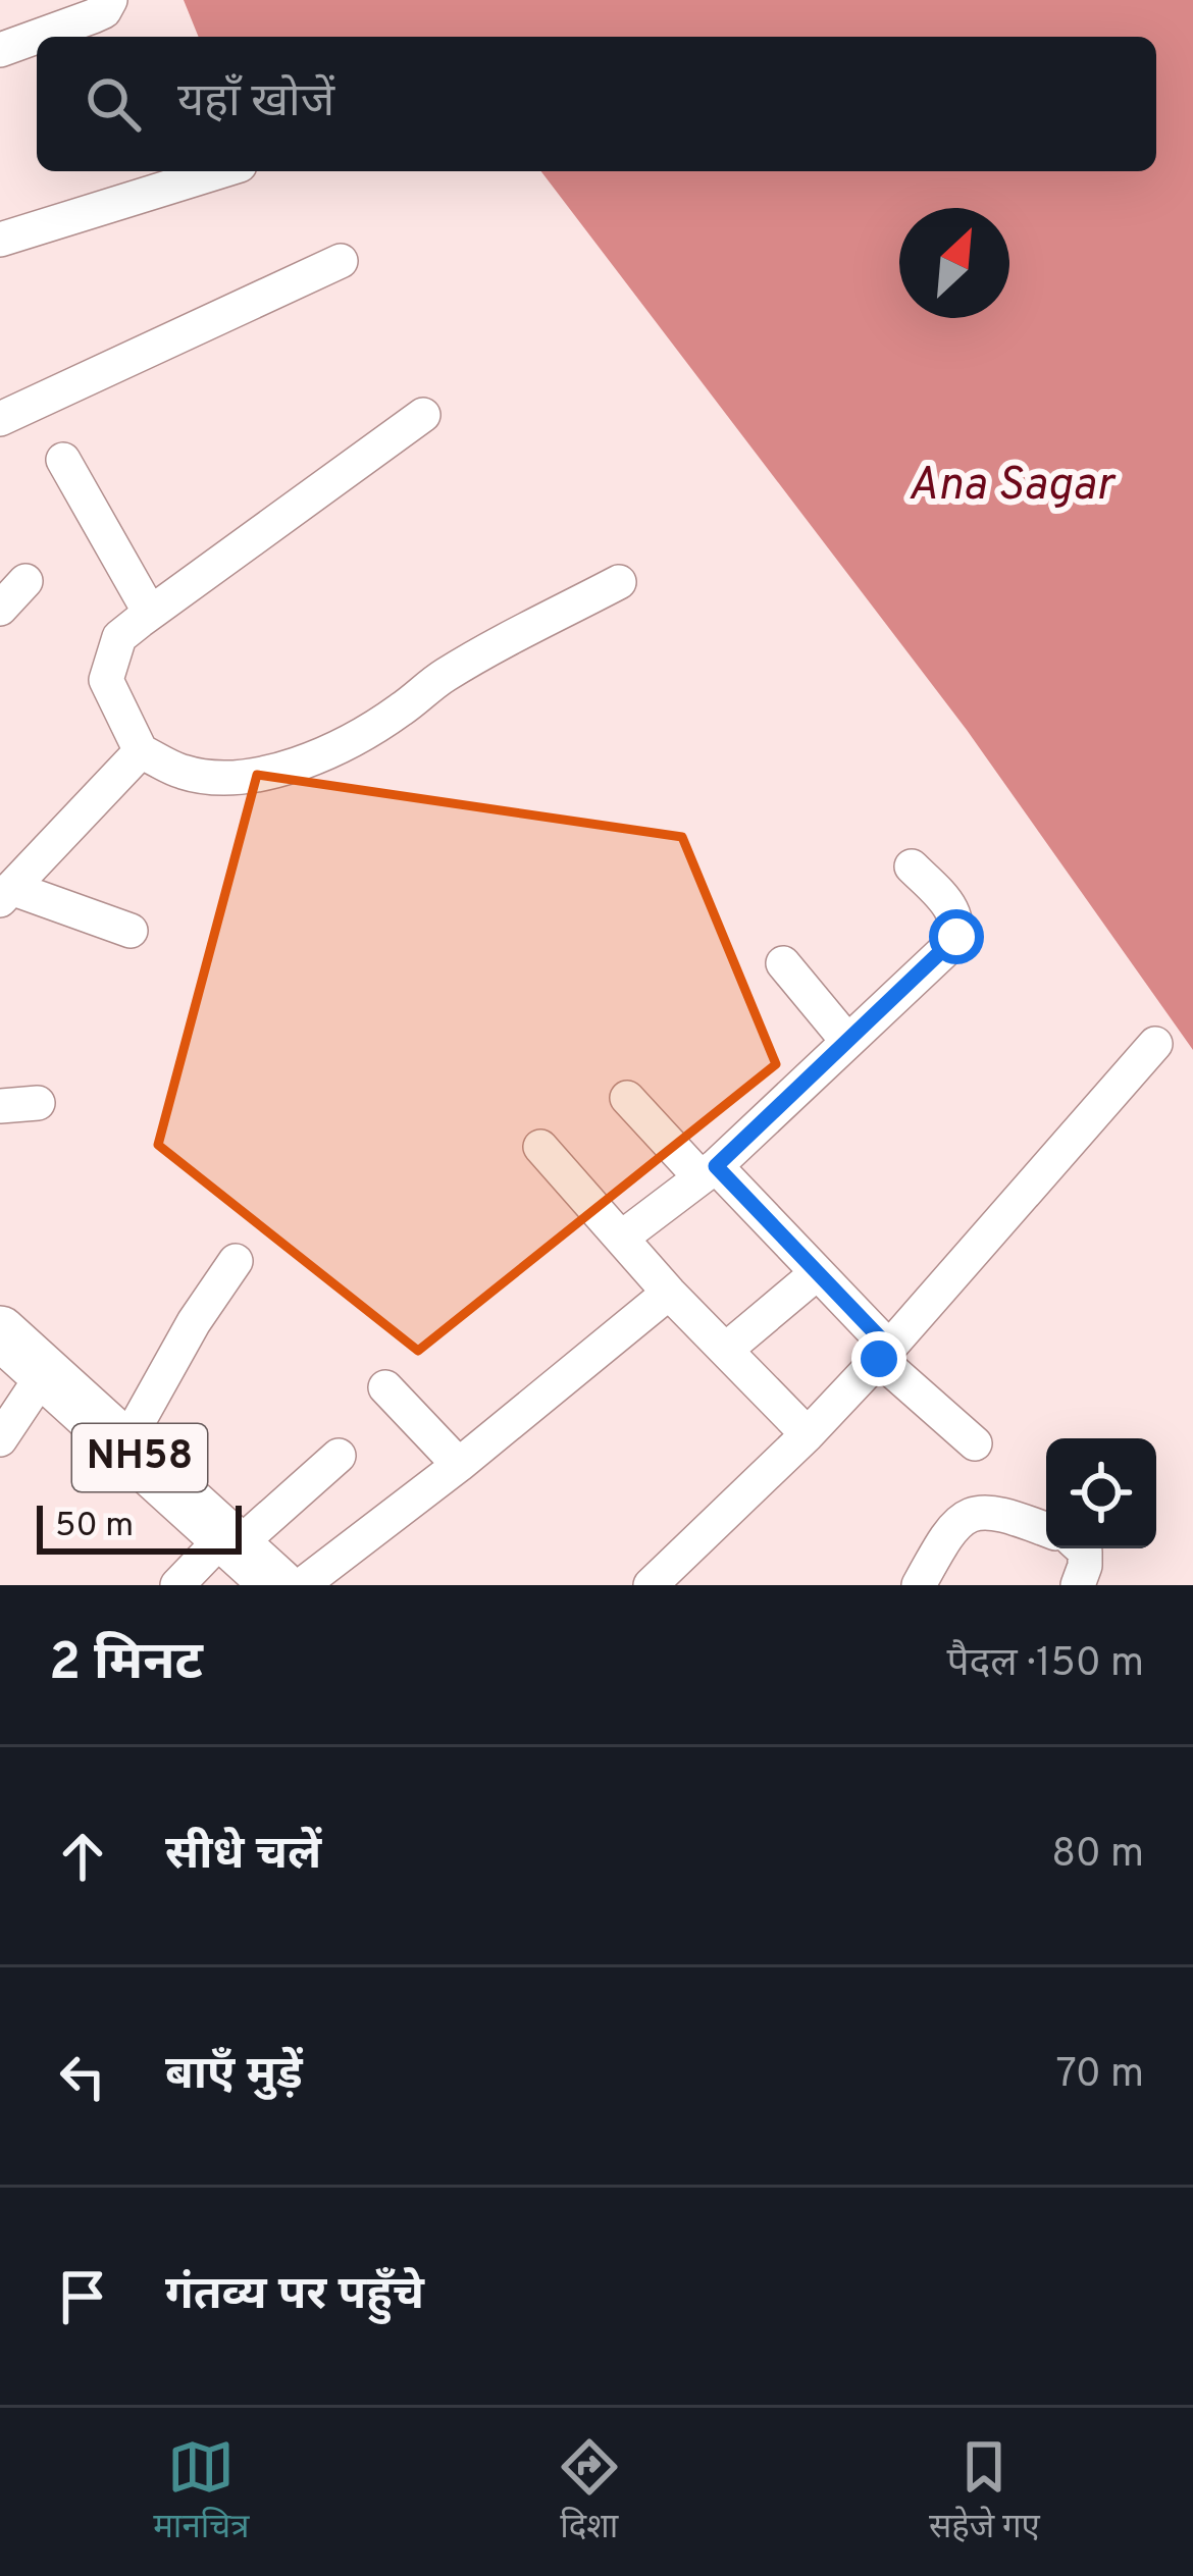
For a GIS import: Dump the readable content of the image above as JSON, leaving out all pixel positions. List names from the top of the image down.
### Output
{
  "streets": {
    "highway": ["NH58"]
  },
  "water": ["Ana Sagar"],
  "scale_bar": "50 m",
  "north": "top right",
  "page": {
    "search": "यहाँ खोजें",
    "scale": "50 m",
    "heading": ["2 मिनट", "पैदल · 150 m"],
    "list": [
      ["सीधे चलें", "80 m"],
      ["बाएँ मुड़ें", "70 m"],
      "गंतव्य पर पहुँचे"
    ],
    "nav": ["मानचित्र", "दिशा", "सहेजे गए"]
  }
}
